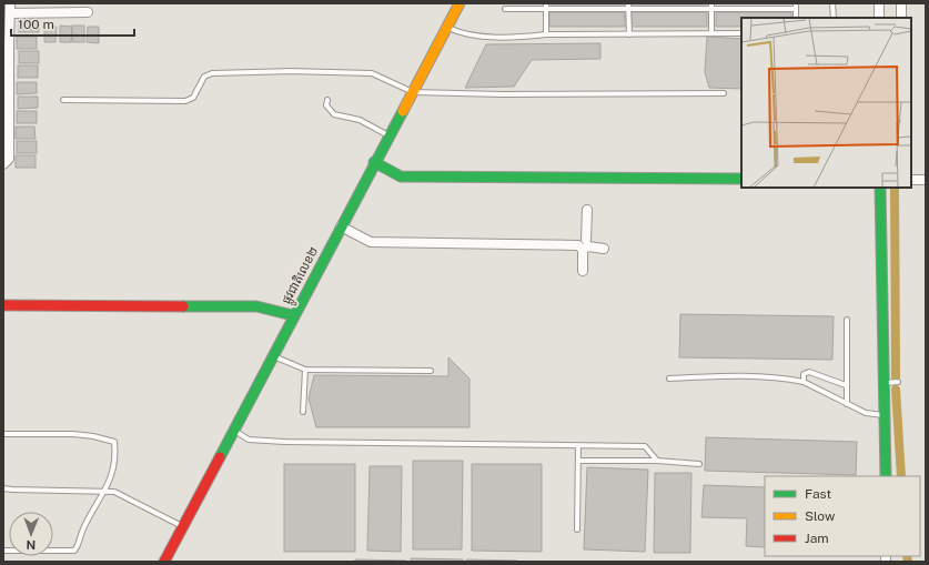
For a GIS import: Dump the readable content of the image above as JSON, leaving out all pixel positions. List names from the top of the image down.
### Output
{
  "streets": {
    "main road": ["ផ្លូវជាតិលេខ២"]
  },
  "legend": ["Fast", "Slow", "Jam"],
  "scale_bar": "100 m",
  "north": "bottom"
}
